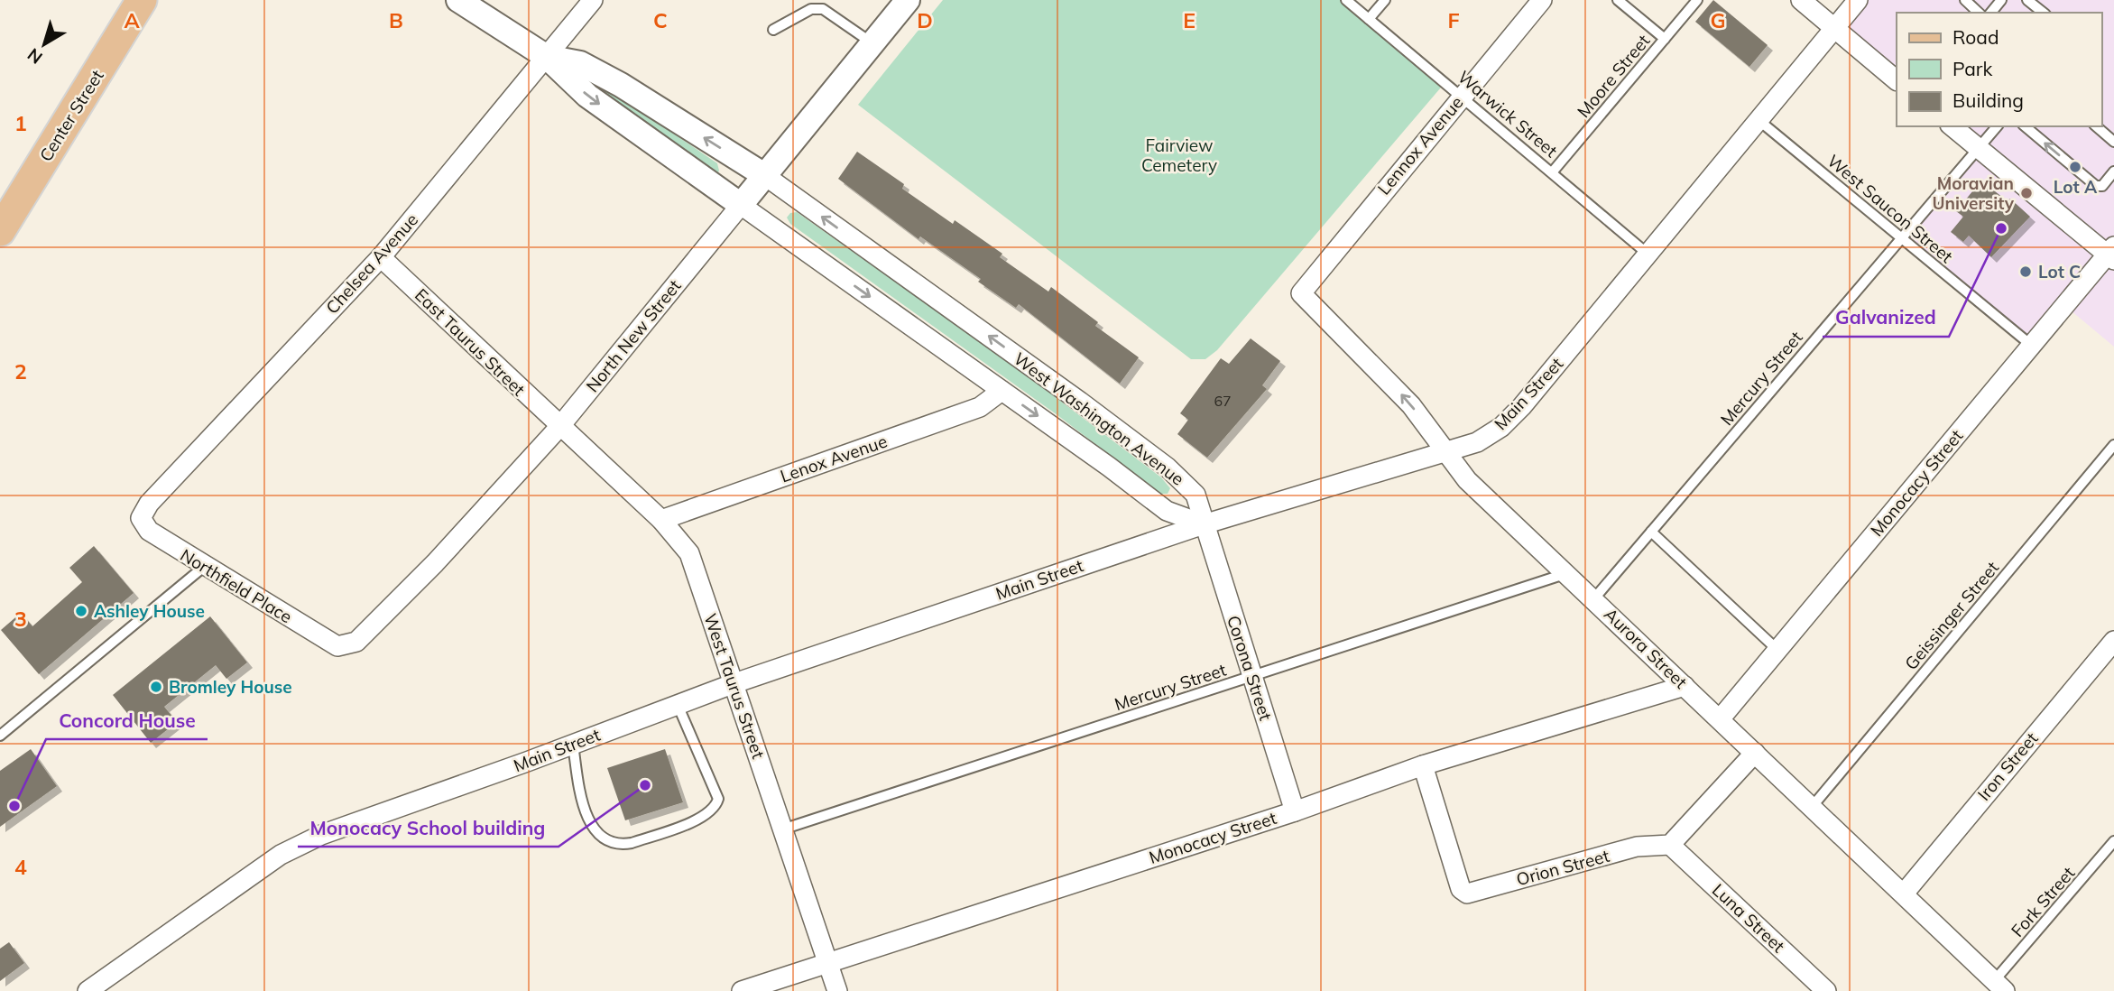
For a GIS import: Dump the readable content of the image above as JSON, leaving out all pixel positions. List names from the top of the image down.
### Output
{
  "streets": {
    "main road": ["Center Street"],
    "street": [
      "Lennox Avenue",
      "Chelsea Avenue",
      "North New Street",
      "East Taurus Street",
      "Main Street",
      "West Washington Avenue",
      "Lenox Avenue",
      "Monocacy Street",
      "Northfield Place",
      "Aurora Street",
      "Corona Street",
      "West Taurus Street",
      "Iron Street",
      "Orion Street",
      "Luna Street"
    ],
    "lane": [
      "Moore Street",
      "Warwick Street",
      "West Saucon Street",
      "Mercury Street",
      "Geissinger Street",
      "Fork Street"
    ]
  },
  "crossings": [
    ["Moore Street", "Warwick Street"],
    ["Warwick Street", "Lennox Avenue"],
    ["Warwick Street", "Main Street"],
    ["Lennox Avenue", "Aurora Street"],
    ["West Saucon Street", "Mercury Street"],
    ["West Saucon Street", "Main Street"],
    ["West Saucon Street", "Monocacy Street"],
    ["Chelsea Avenue", "East Taurus Street"],
    ["Chelsea Avenue", "Northfield Place"],
    ["North New Street", "East Taurus Street"],
    ["North New Street", "West Washington Avenue"],
    ["North New Street", "Northfield Place"],
    ["North New Street", "West Taurus Street"],
    ["East Taurus Street", "West Taurus Street"],
    ["Mercury Street", "Aurora Street"],
    ["Mercury Street", "Corona Street"],
    ["Mercury Street", "West Taurus Street"],
    ["Main Street", "West Washington Avenue"],
    ["Main Street", "Aurora Street"],
    ["Main Street", "Corona Street"],
    ["Main Street", "West Taurus Street"],
    ["West Washington Avenue", "Lenox Avenue"],
    ["West Washington Avenue", "Corona Street"],
    ["Lenox Avenue", "West Taurus Street"],
    ["Monocacy Street", "Aurora Street"],
    ["Monocacy Street", "Corona Street"],
    ["Monocacy Street", "West Taurus Street"],
    ["Monocacy Street", "Orion Street"],
    ["Geissinger Street", "Aurora Street"],
    ["Aurora Street", "Iron Street"],
    ["Aurora Street", "Fork Street"],
    ["Orion Street", "Luna Street"]
  ],
  "parks": ["Fairview Cemetery"],
  "places": [
    "Lot A",
    "Moravian University",
    "Galvanized",
    "Lot C",
    "Ashley House",
    "Bromley House",
    "Monocacy School building",
    "Concord House"
  ],
  "house_numbers": ["67"],
  "legend": ["Road", "Park", "Building"],
  "north": "bottom left",
  "grid": {
    "columns": [
      "A",
      "B",
      "C",
      "D",
      "E",
      "F",
      "G"
    ],
    "rows": [
      "1",
      "2",
      "3",
      "4"
    ]
  }
}
